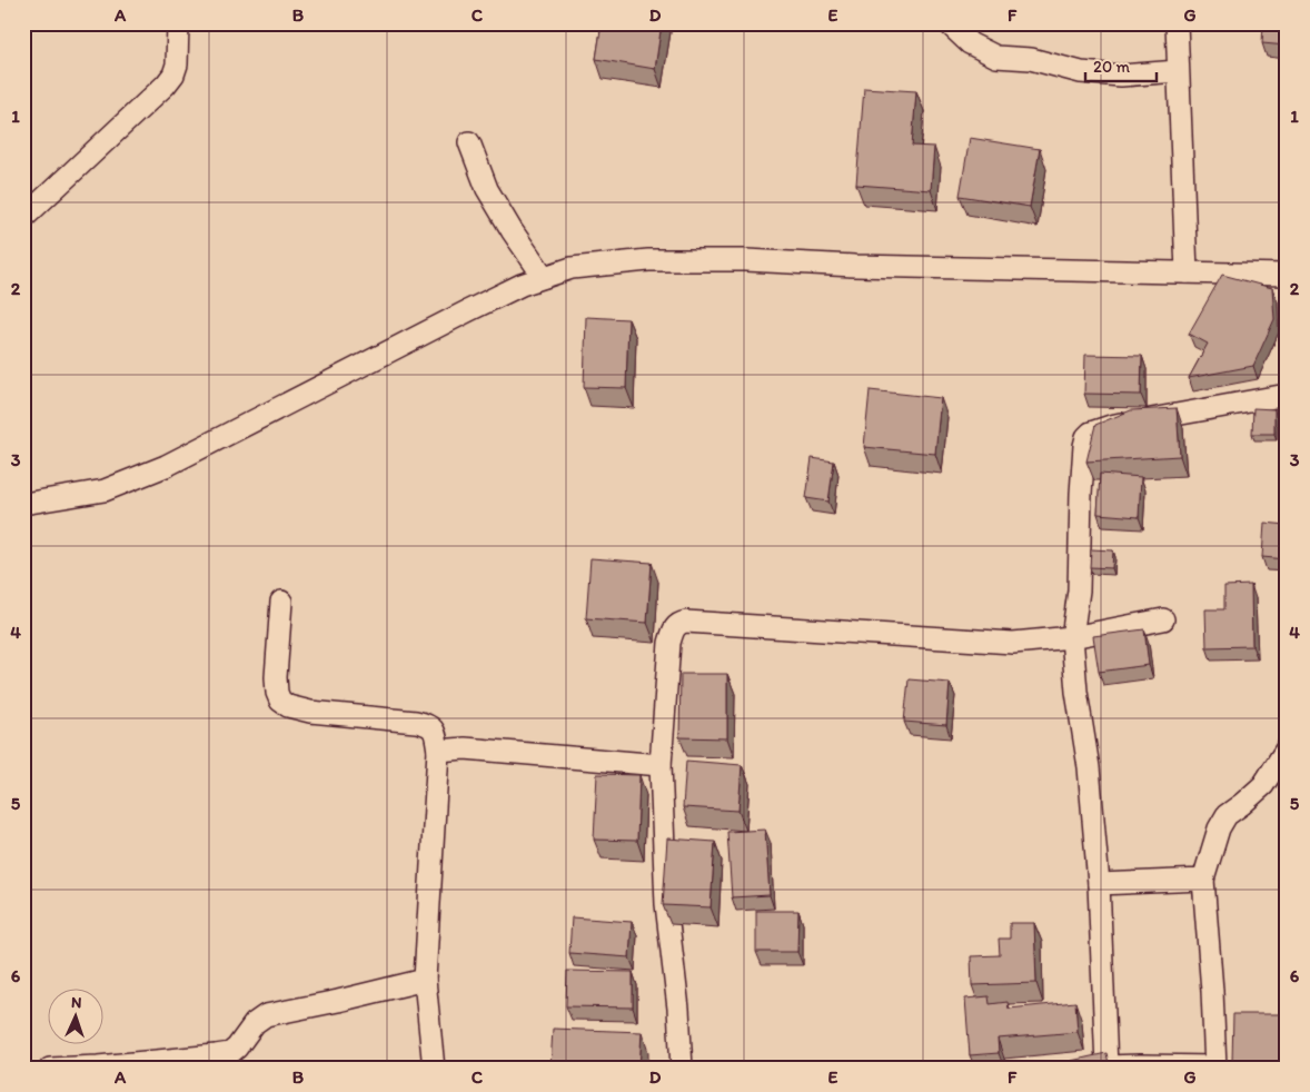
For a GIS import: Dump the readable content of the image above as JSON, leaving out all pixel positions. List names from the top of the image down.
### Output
{
  "scale_bar": "20 m",
  "north": "top",
  "grid": {
    "columns": [
      "A",
      "B",
      "C",
      "D",
      "E",
      "F",
      "G"
    ],
    "rows": [
      "1",
      "2",
      "3",
      "4",
      "5",
      "6"
    ]
  }
}
